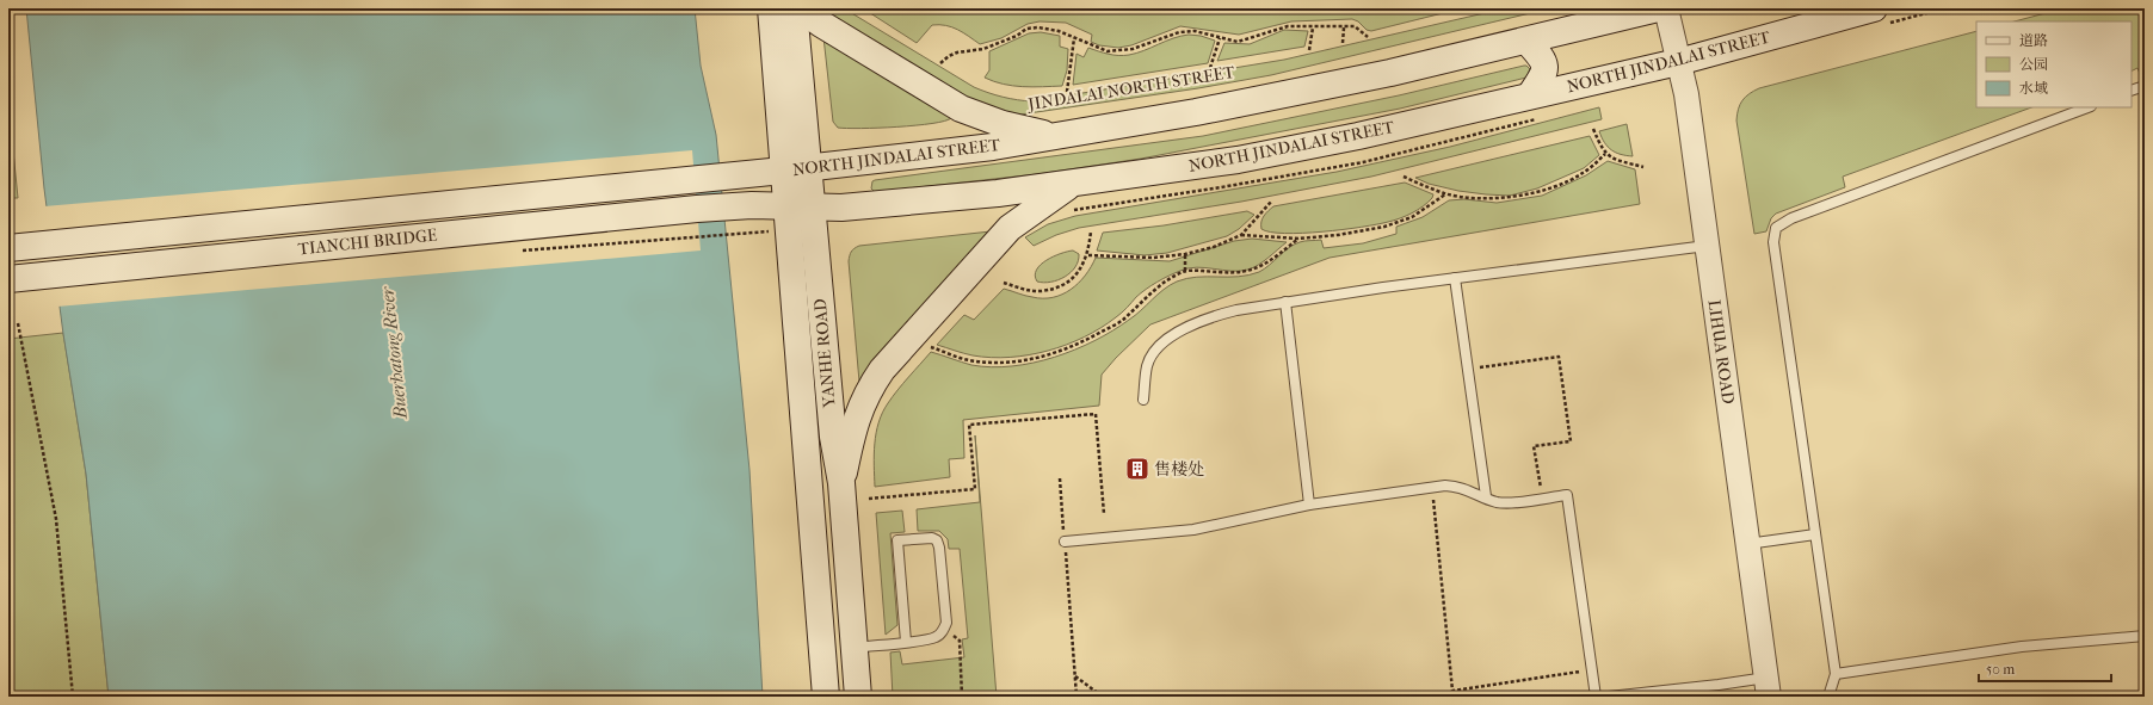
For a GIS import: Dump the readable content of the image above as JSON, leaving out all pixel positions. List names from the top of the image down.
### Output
{
  "streets": {
    "main road": ["NORTH JINDALAI STREET", "TIANCHI BRIDGE", "YANHE ROAD"],
    "street": ["LIHUA ROAD"]
  },
  "crossings": [
    ["NORTH JINDALAI STREET", "TIANCHI BRIDGE"],
    ["NORTH JINDALAI STREET", "LIHUA ROAD"],
    ["NORTH JINDALAI STREET", "YANHE ROAD"]
  ],
  "water": ["Buerhatong River"],
  "places": {
    "building": ["售楼处"]
  },
  "legend": ["道路", "公园", "水域"],
  "scale_bar": "50 m"
}
